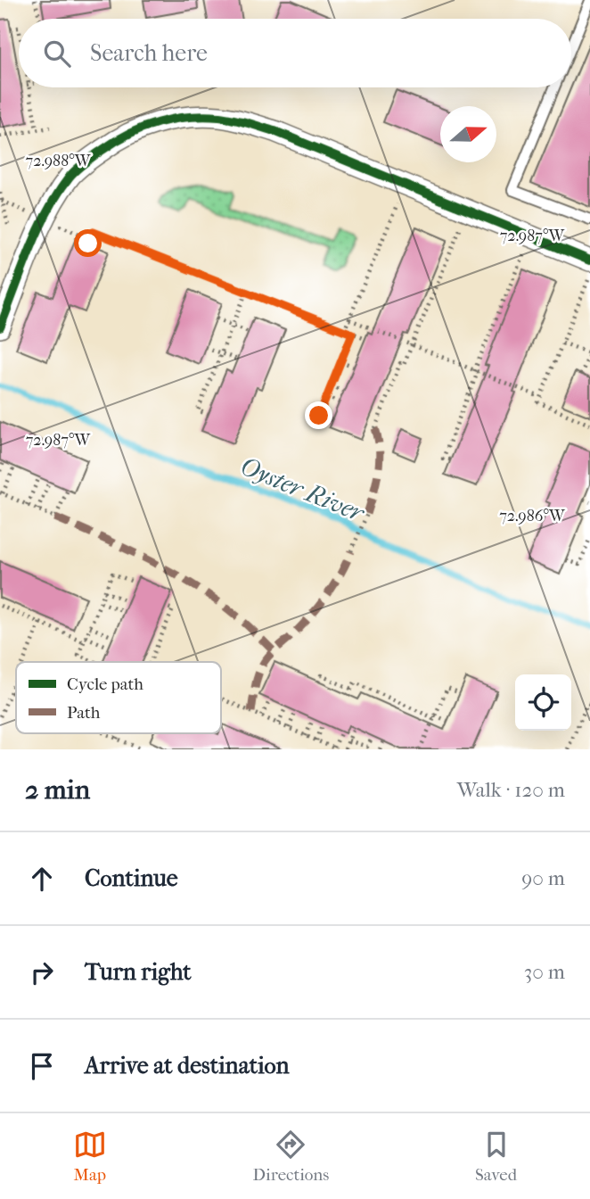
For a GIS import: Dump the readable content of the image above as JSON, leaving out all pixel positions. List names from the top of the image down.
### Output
{
  "water": ["Oyster River"],
  "legend": ["Cycle path", "Path"],
  "north": "right",
  "page": {
    "search": "Search here",
    "heading": ["2 min", "Walk · 120 m"],
    "list": [
      ["Continue", "90 m"],
      ["Turn right", "30 m"],
      "Arrive at destination"
    ],
    "nav": ["Map", "Directions", "Saved"]
  },
  "coordinates": ["72.988°W", "72.987°W", "72.986°W"]
}
